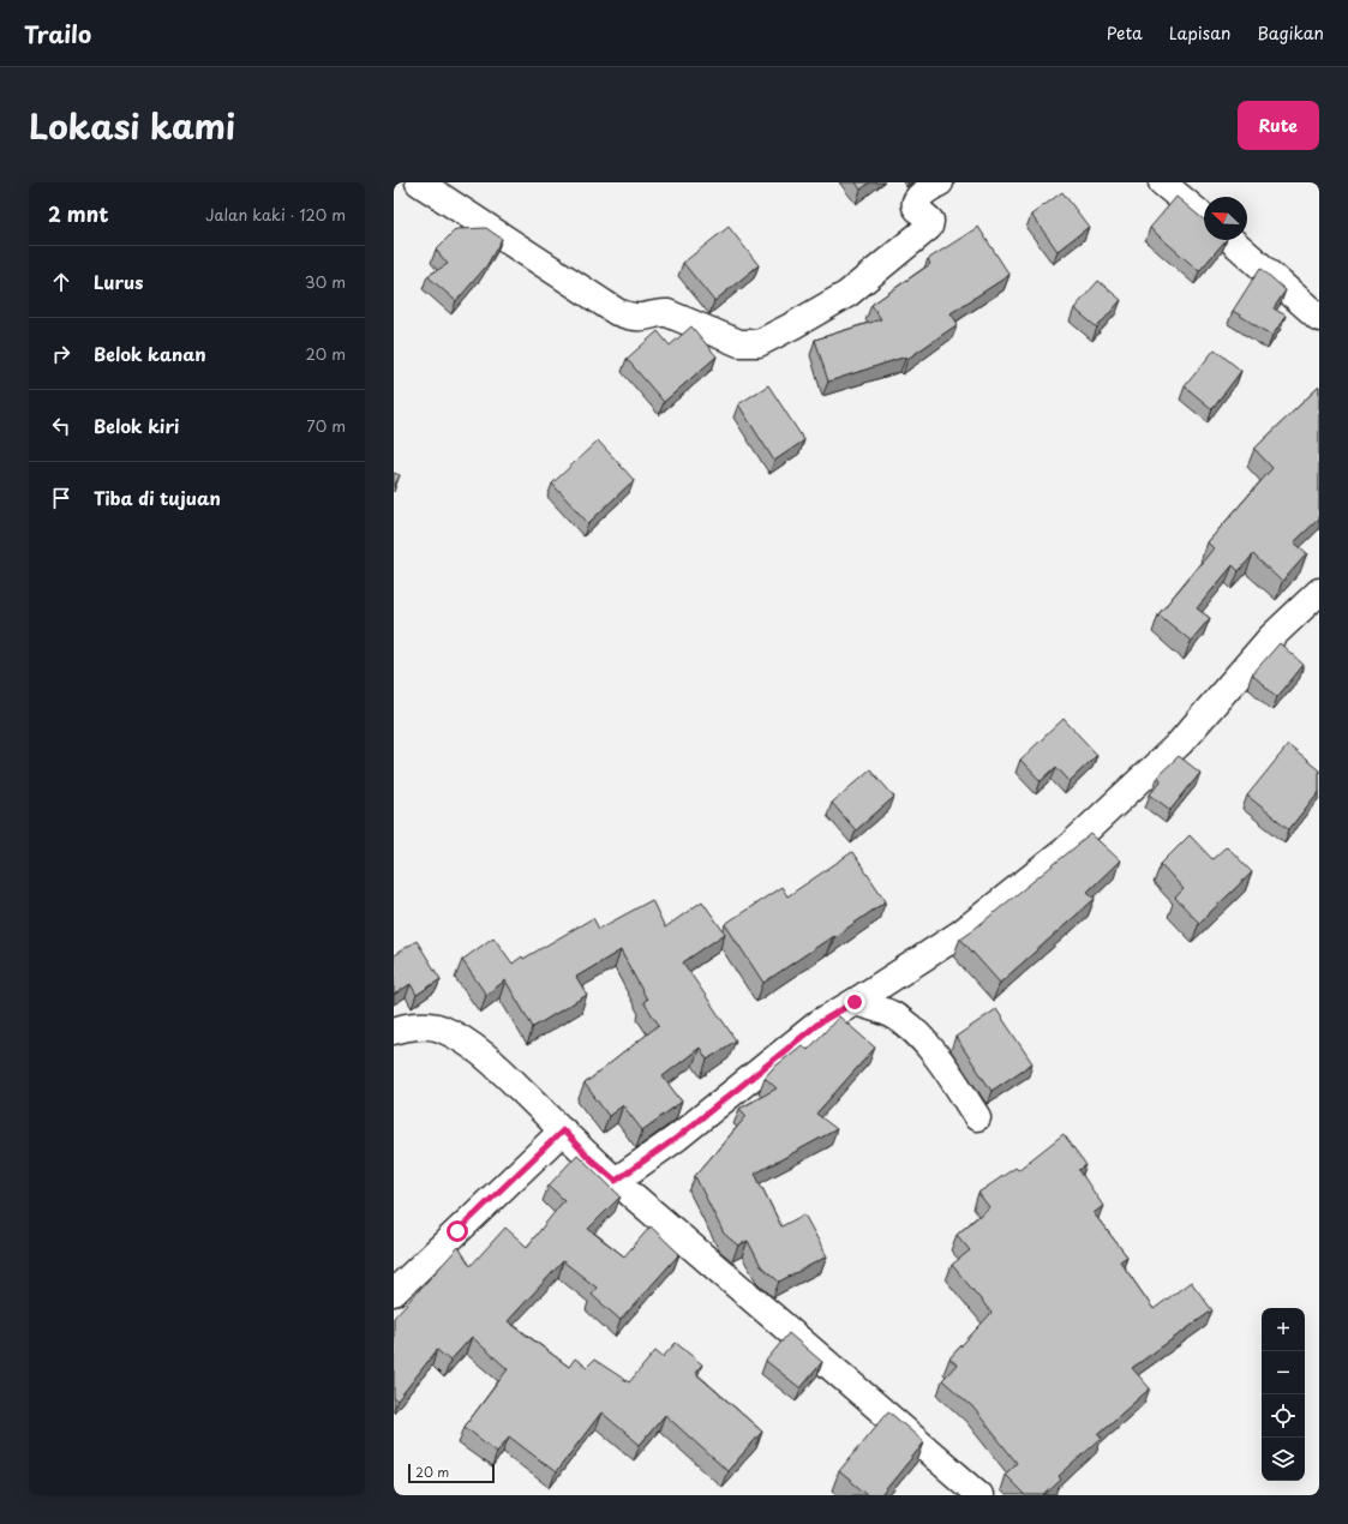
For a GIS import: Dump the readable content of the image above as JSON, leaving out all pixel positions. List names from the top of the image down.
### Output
{
  "scale_bar": "20 m",
  "north": "top left",
  "page": {
    "header": "Trailo",
    "nav": ["Peta", "Lapisan", "Bagikan"],
    "title": "Lokasi kami",
    "buttons": "Rute",
    "heading": ["2 mnt", "Jalan kaki · 120 m"],
    "list": [
      ["Lurus", "30 m"],
      ["Belok kanan", "20 m"],
      ["Belok kiri", "70 m"],
      "Tiba di tujuan"
    ],
    "map_buttons": ["+", "−"],
    "scale": "20 m"
  }
}
